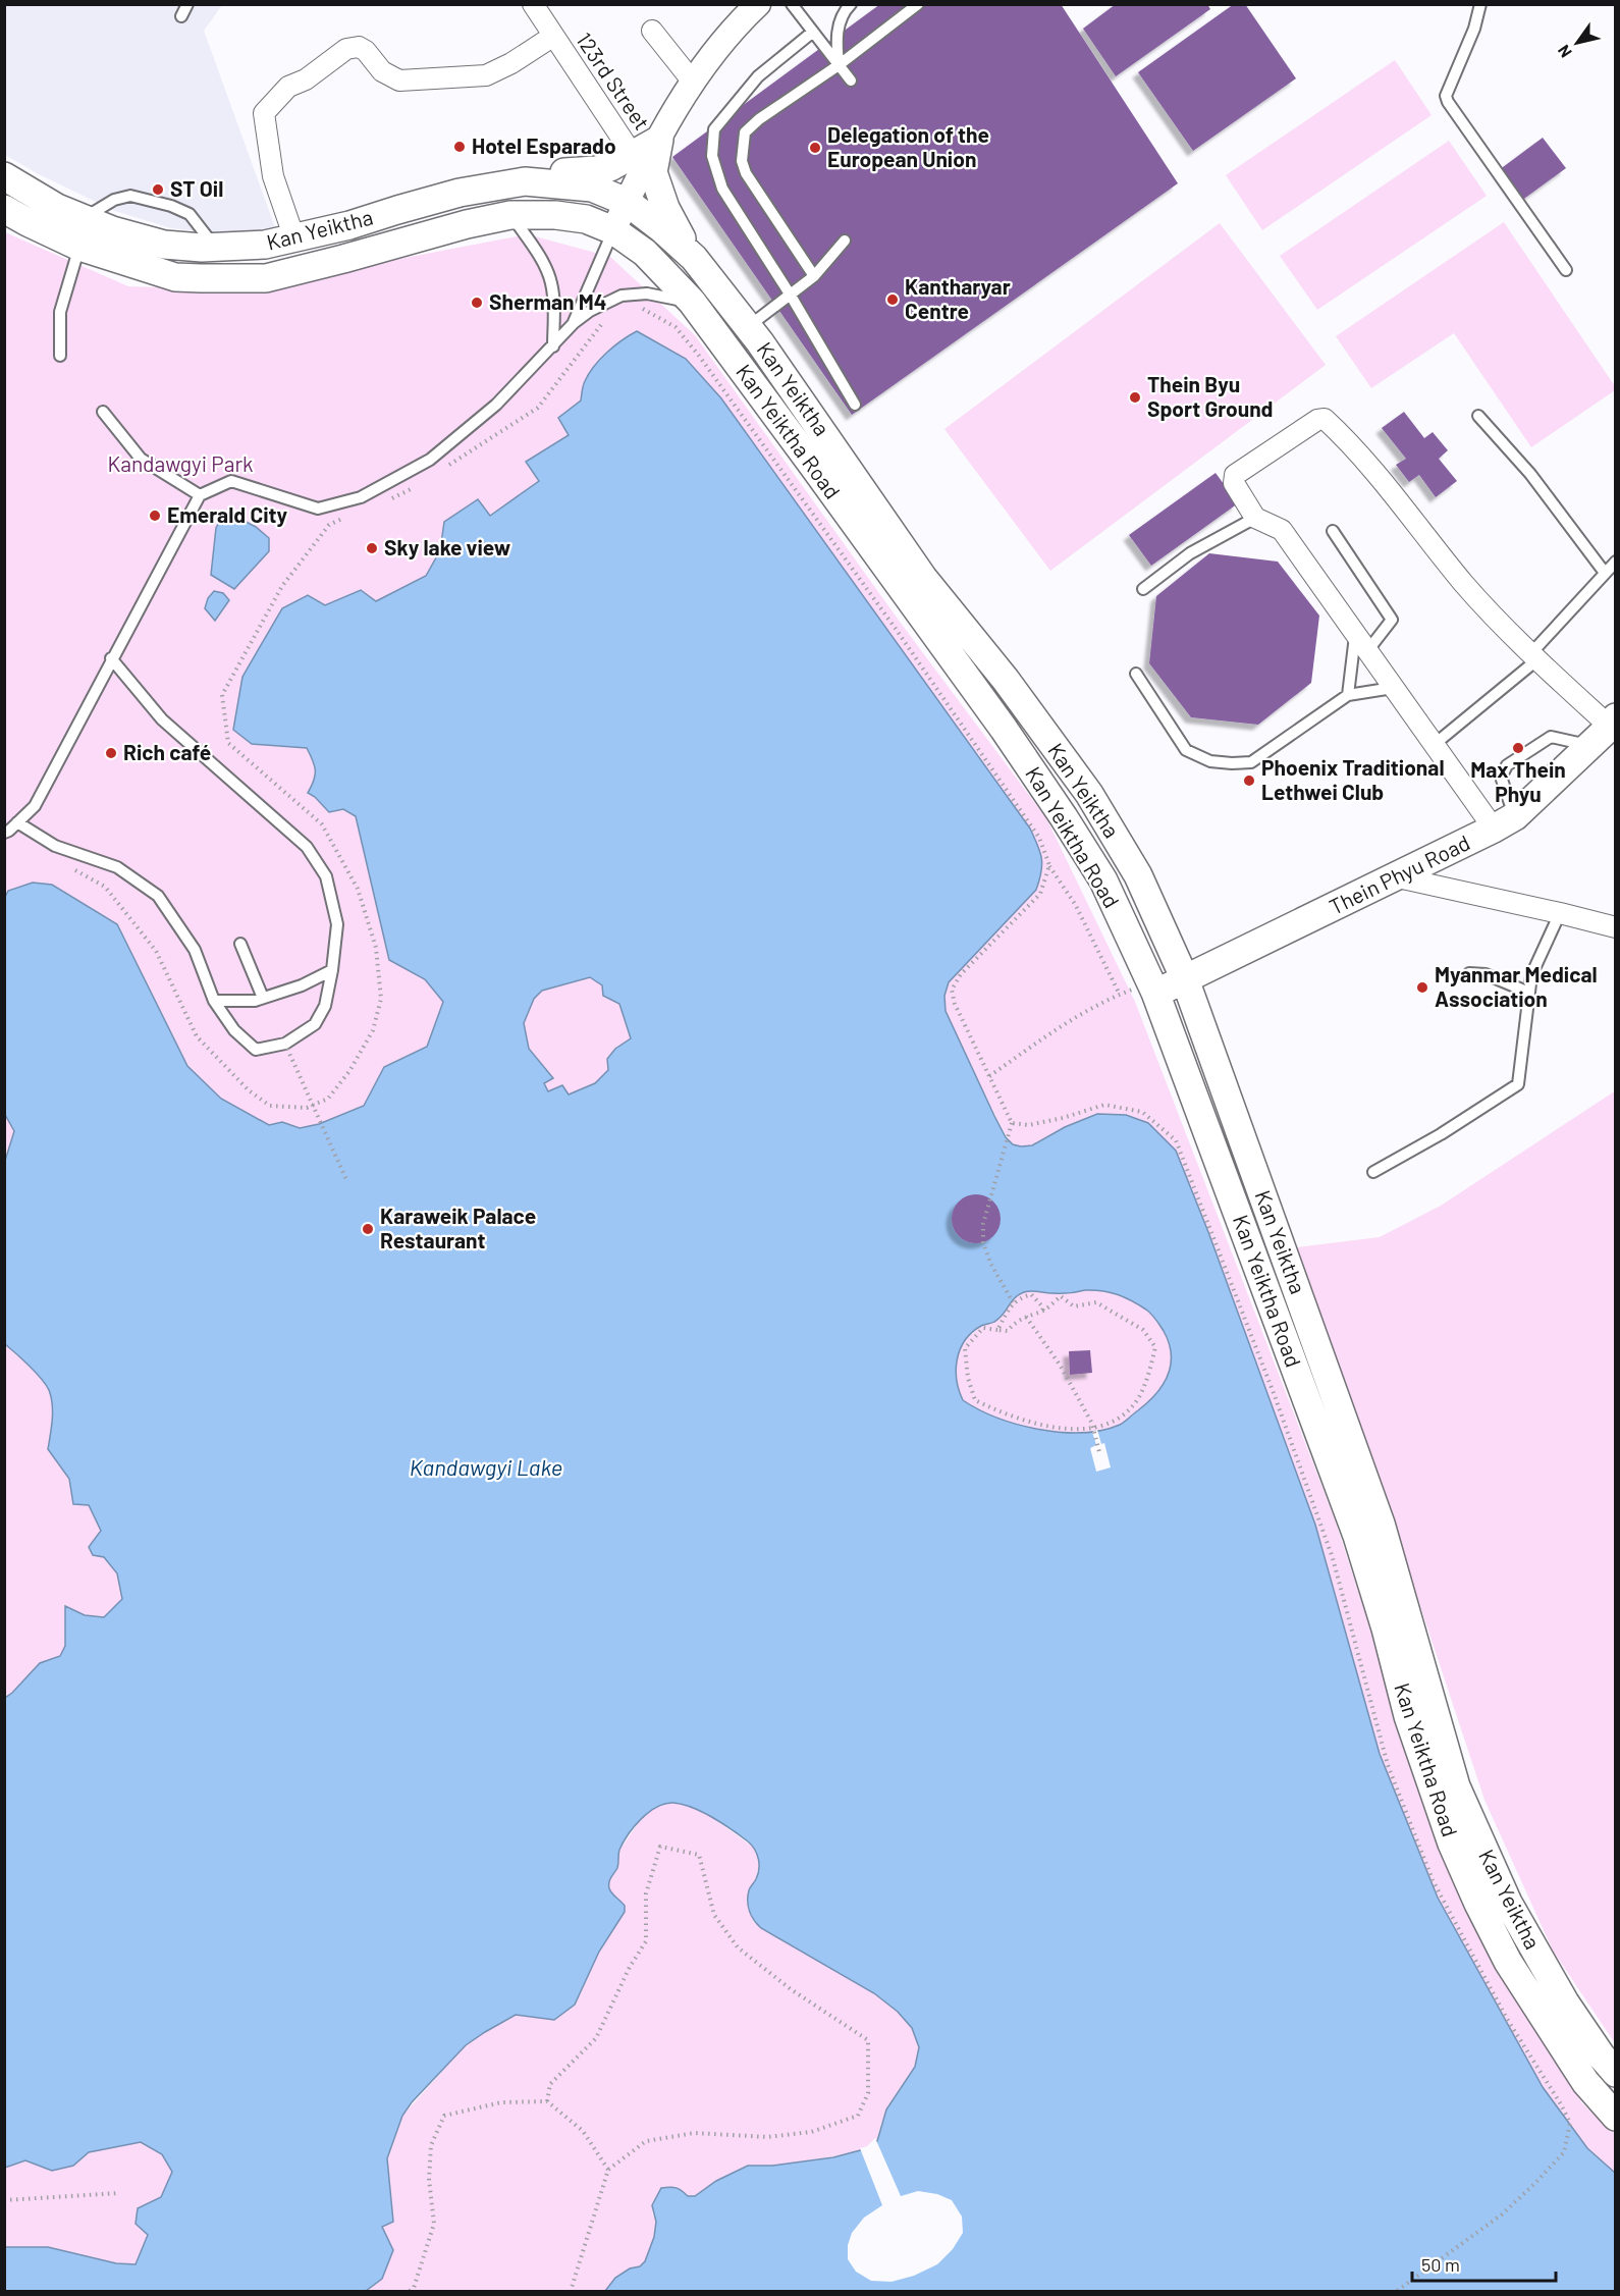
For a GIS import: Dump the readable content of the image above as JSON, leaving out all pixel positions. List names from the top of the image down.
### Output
{
  "streets": {
    "main road": ["Kan Yeiktha", "Kan Yeiktha Road", "Thein Phyu Road"],
    "street": ["123rd Street"]
  },
  "crossings": [
    ["Kan Yeiktha", "Thein Phyu Road"],
    ["Kan Yeiktha Road", "Thein Phyu Road"]
  ],
  "water": ["Kandawgyi Lake"],
  "parks": ["Kandawgyi Park"],
  "places": [
    "Hotel Esparado",
    "Delegation of the European Union",
    "ST Oil",
    "Kantharyar Centre",
    "Sherman M4",
    "Thein Byu Sport Ground",
    "Emerald City",
    "Sky lake view",
    "Max Thein Phyu",
    "Rich café",
    "Phoenix Traditional Lethwei Club",
    "Myanmar Medical Association",
    "Karaweik Palace Restaurant"
  ],
  "scale_bar": "50 m",
  "north": "bottom left"
}
